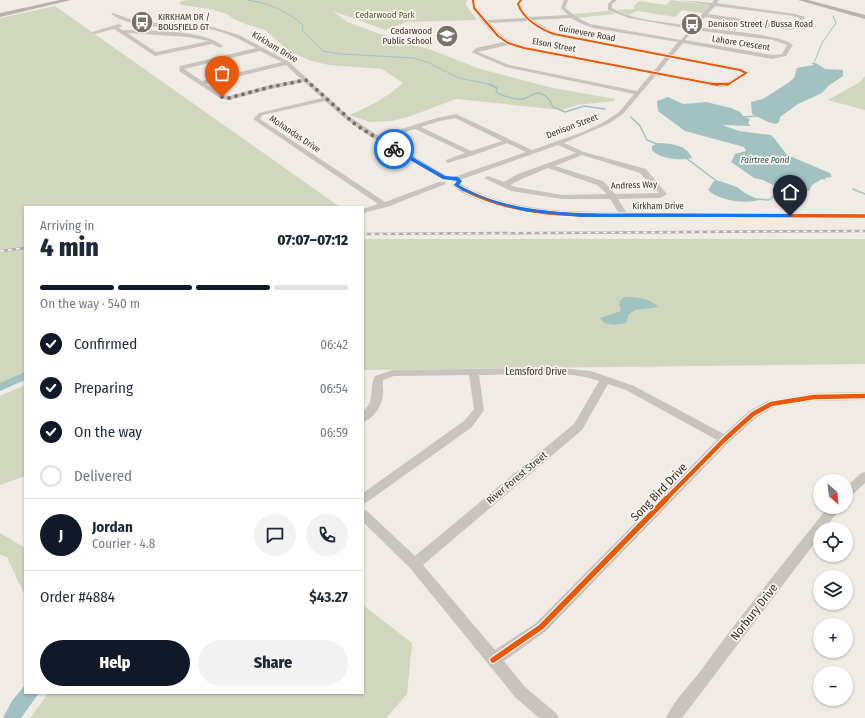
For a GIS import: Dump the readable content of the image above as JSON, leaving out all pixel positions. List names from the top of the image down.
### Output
{
  "streets": {
    "street": [
      "Guinevere Road",
      "Lahore Crescent",
      "Elson Street",
      "Kirkham Drive",
      "Denison Street",
      "Mohandas Drive",
      "Andress Way",
      "Lemsford Drive",
      "River Forest Street",
      "Song Bird Drive",
      "Norbury Drive"
    ]
  },
  "crossings": [
    ["Guinevere Road", "Elson Street"],
    ["Guinevere Road", "Denison Street"],
    ["Lahore Crescent", "Denison Street"],
    ["Elson Street", "Denison Street"],
    ["Kirkham Drive", "Denison Street"],
    ["Kirkham Drive", "Mohandas Drive"],
    ["Denison Street", "Andress Way"],
    ["Lemsford Drive", "River Forest Street"],
    ["Lemsford Drive", "Song Bird Drive"]
  ],
  "water": ["Fairtree Pond"],
  "parks": ["Cedarwood Park"],
  "places": {
    "bus stop": ["KIRKHAM DR / BOUSFIELD GT", "Denison Street / Bussa Road"],
    "school or university": ["Cedarwood Public School"]
  },
  "north": "bottom right",
  "page": {
    "heading": ["4 min", "Arriving in", "07:07–07:12"],
    "panel": [
      "Jordan",
      "Courier · 4.8",
      "Order #4884",
      "$43.27"
    ],
    "bar": "On the way · 540 m",
    "list": [
      ["Confirmed", "06:42"],
      ["Preparing", "06:54"],
      ["On the way", "06:59"],
      "Delivered"
    ],
    "map_buttons": ["+", "−"],
    "round": "J",
    "buttons": ["Help", "Share"]
  }
}
